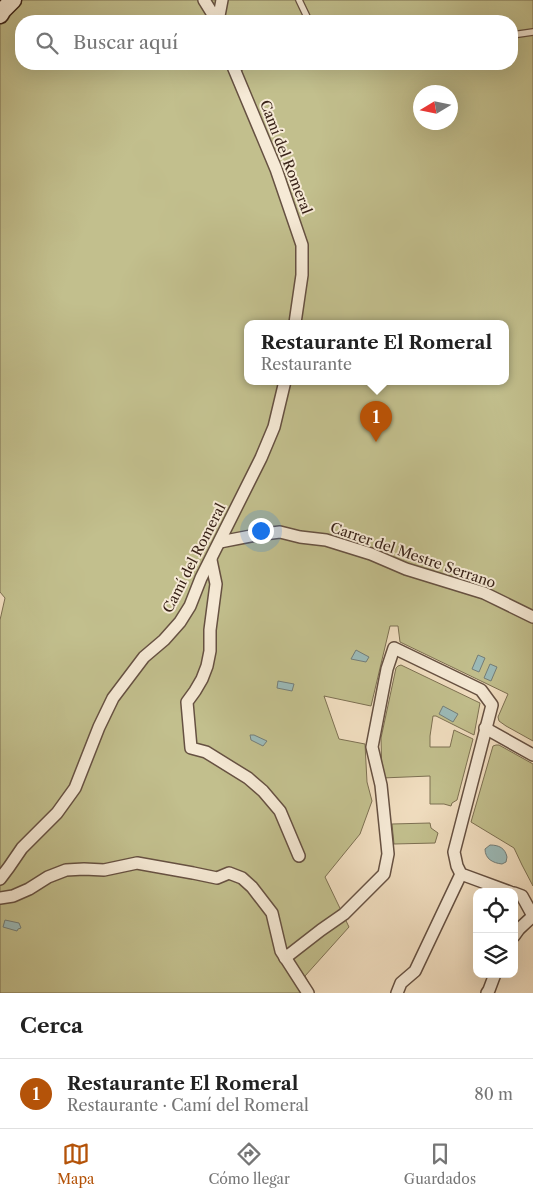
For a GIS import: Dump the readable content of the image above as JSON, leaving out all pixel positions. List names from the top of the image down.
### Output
{
  "streets": {
    "street": ["Camí del Romeral", "Carrer del Mestre Serrano"]
  },
  "crossings": [
    ["Camí del Romeral", "Carrer del Mestre Serrano"]
  ],
  "north": "left",
  "page": {
    "search": "Buscar aquí",
    "popup": ["Restaurante El Romeral", "Restaurante"],
    "pins": "1",
    "heading": "Cerca",
    "list": [
      {
        "mark": "1",
        "name": "Restaurante El Romeral",
        "note": "Restaurante · Camí del Romeral",
        "value": "80 m"
      }
    ],
    "nav": ["Mapa", "Cómo llegar", "Guardados"]
  }
}
